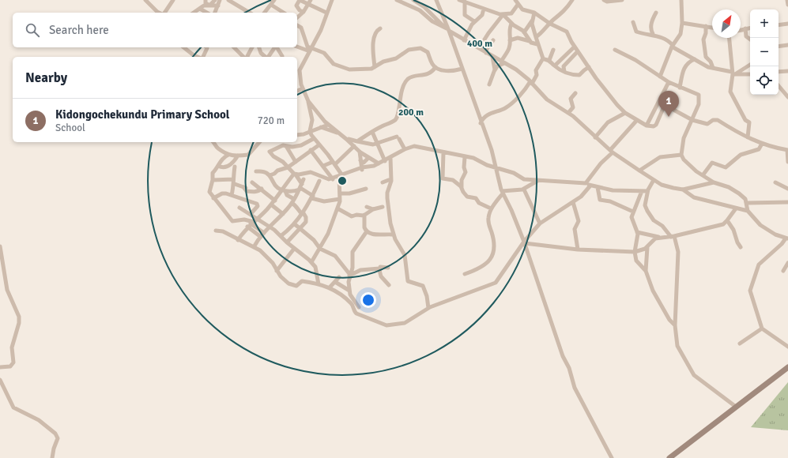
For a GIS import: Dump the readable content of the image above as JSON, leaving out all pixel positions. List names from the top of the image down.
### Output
{
  "north": "top right",
  "page": {
    "map_buttons": ["+", "−"],
    "search": "Search here",
    "heading": "Nearby",
    "pins": "1",
    "list": [
      {
        "mark": "1",
        "name": "Kidongochekundu Primary School",
        "note": "School",
        "value": "720 m"
      }
    ]
  },
  "rings": ["400 m", "200 m"]
}
